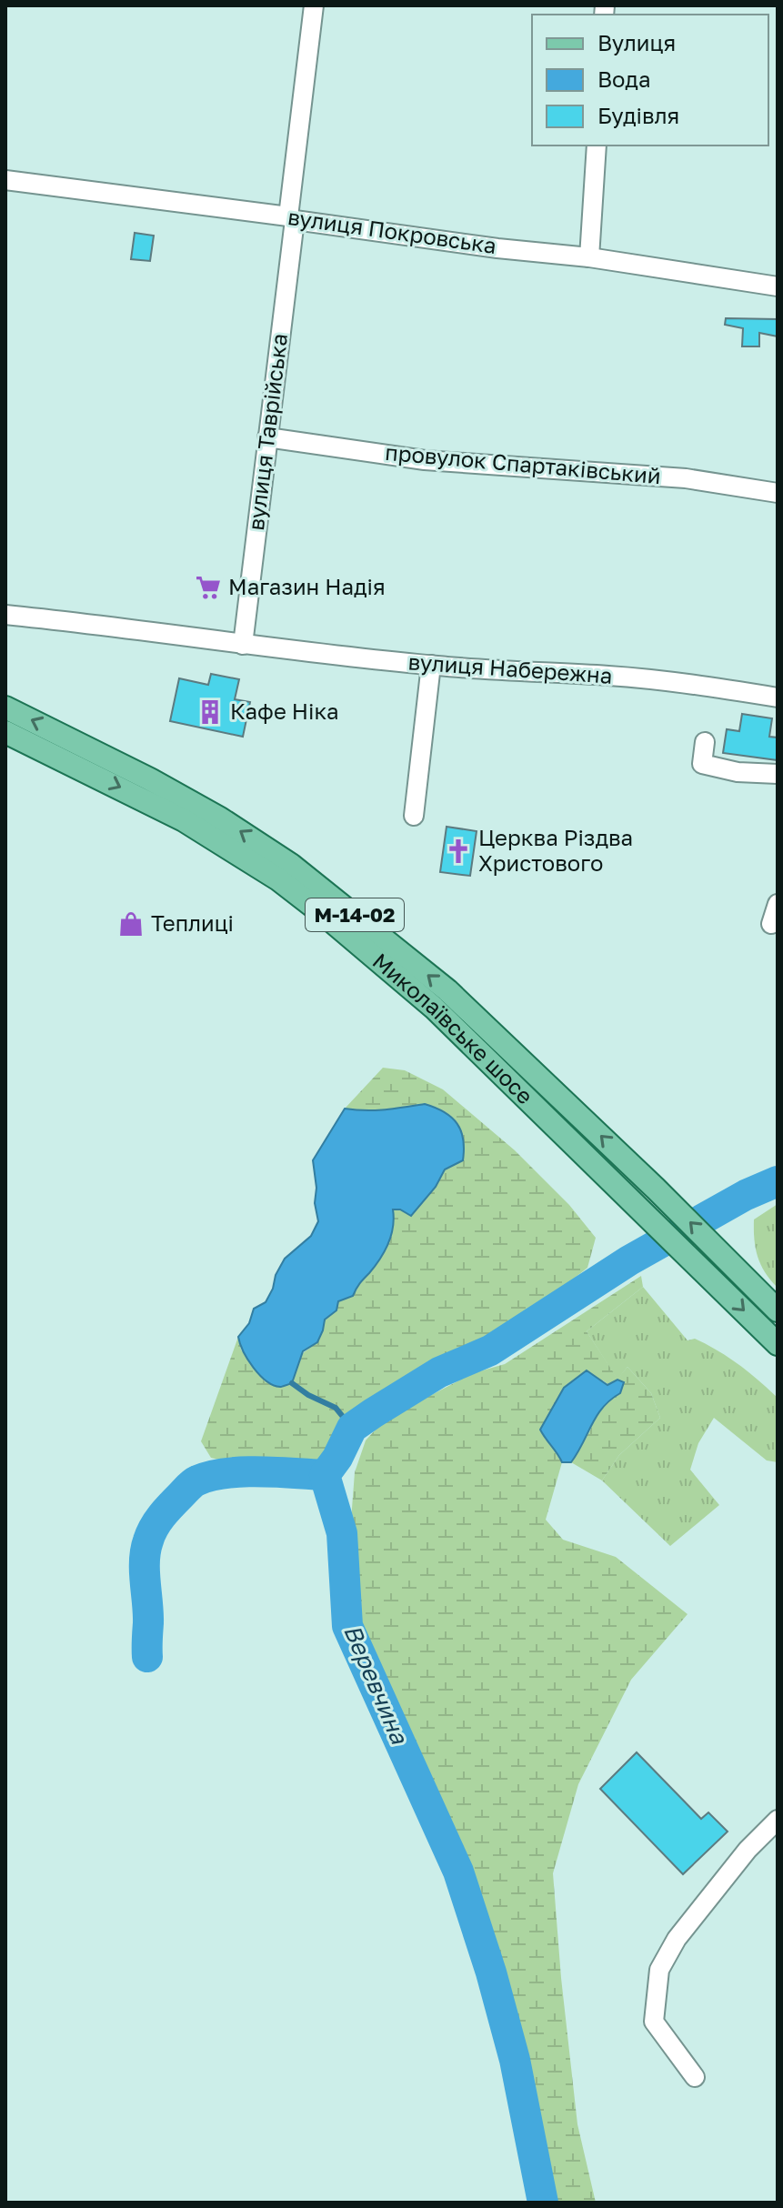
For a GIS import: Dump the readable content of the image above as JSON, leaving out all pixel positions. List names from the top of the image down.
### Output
{
  "streets": {
    "main road": ["М-14-02", "Миколаївське шосе"],
    "street": [
      "вулиця Покровська",
      "вулиця Таврійська",
      "провулок Спартаківський",
      "вулиця Набережна"
    ]
  },
  "crossings": [
    ["вулиця Покровська", "вулиця Таврійська"],
    ["вулиця Таврійська", "провулок Спартаківський"],
    ["вулиця Таврійська", "вулиця Набережна"]
  ],
  "water": ["Веревчина"],
  "places": {
    "supermarket": ["Магазин Надія"],
    "building": ["Кафе Ніка"],
    "church": ["Церква Різдва Христового"],
    "shop": ["Теплиці"]
  },
  "legend": ["Вулиця", "Вода", "Будівля"]
}
